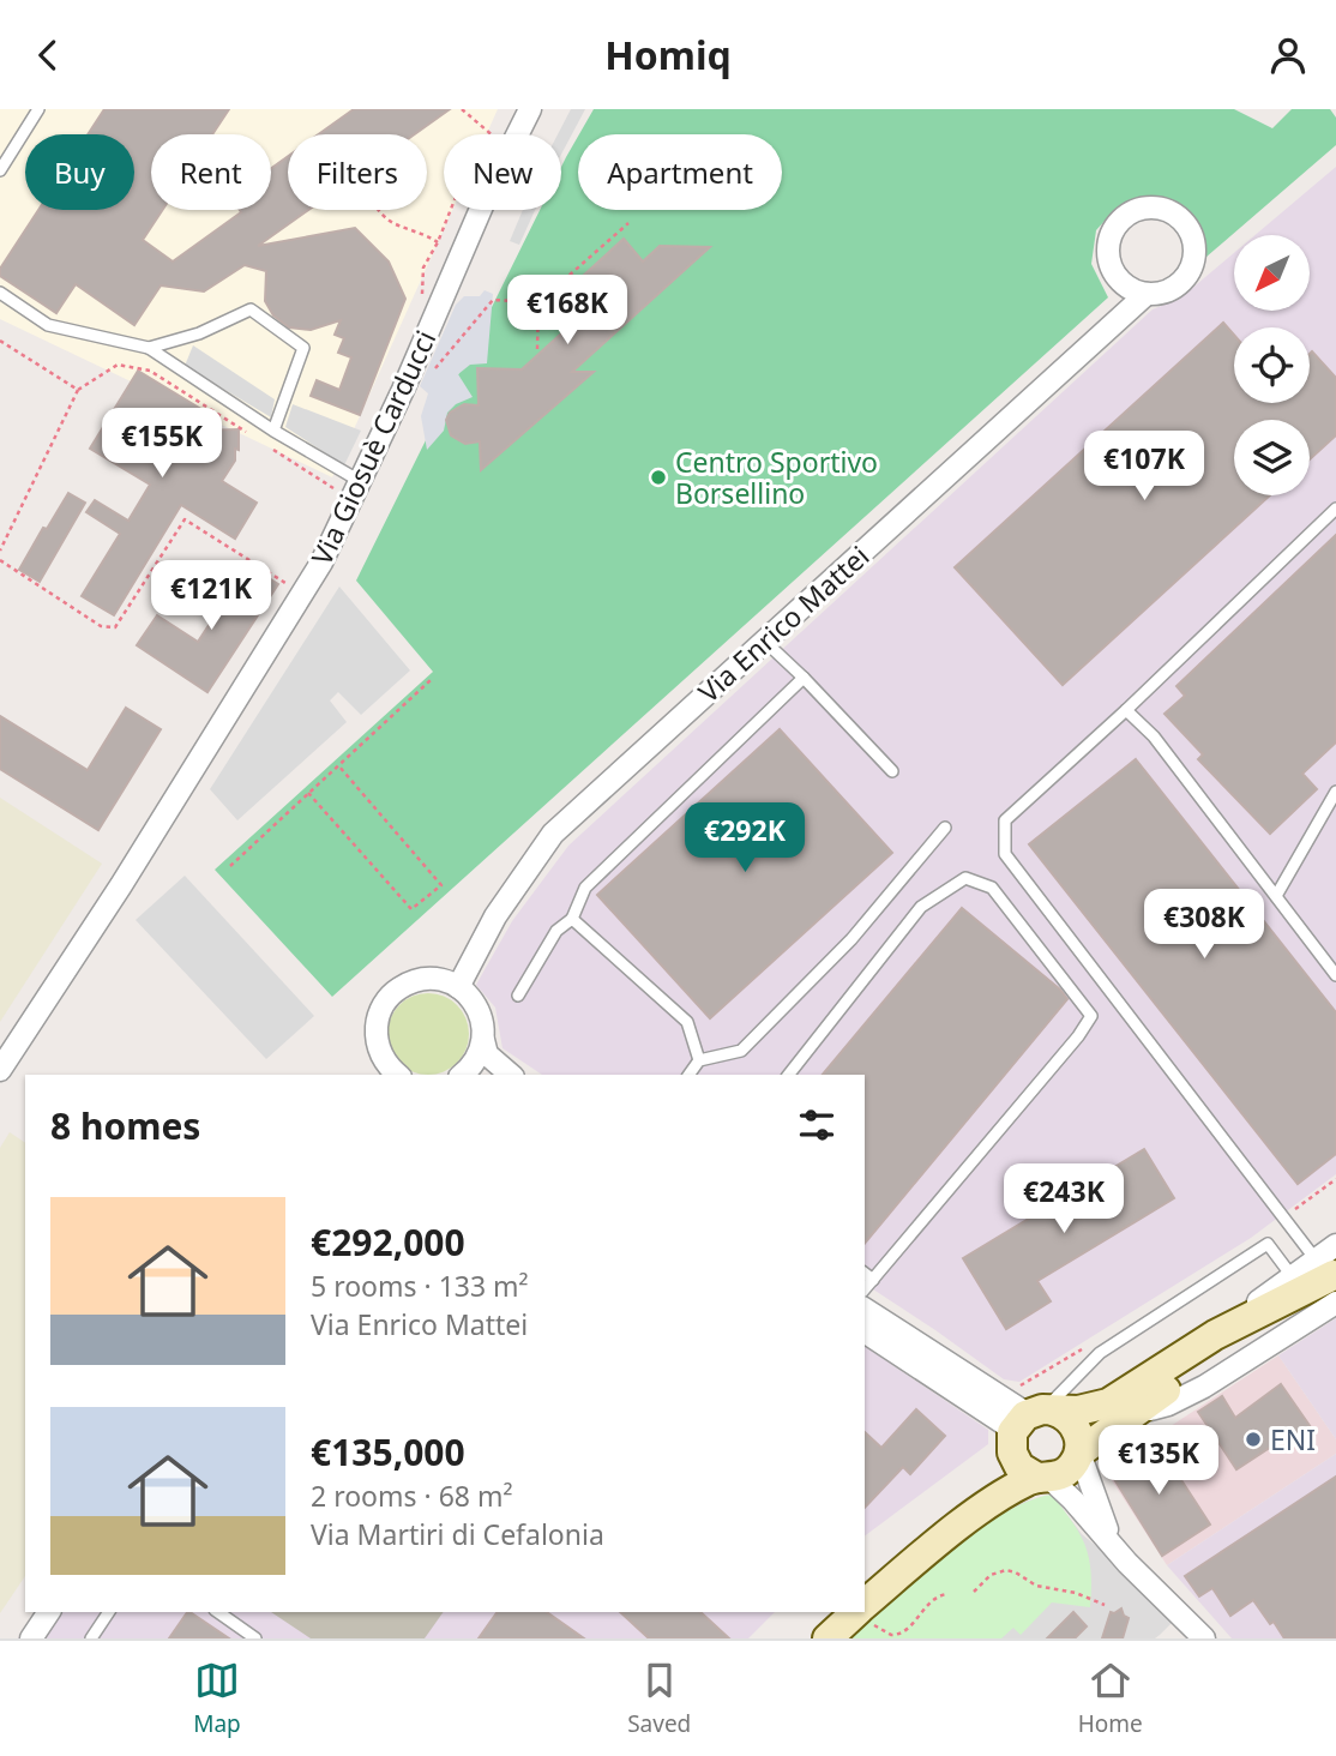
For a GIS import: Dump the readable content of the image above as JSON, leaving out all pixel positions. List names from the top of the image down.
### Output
{
  "streets": {
    "street": ["Via Giosuè Carducci", "Via Enrico Mattei"]
  },
  "places": ["Centro Sportivo Borsellino", "ENI"],
  "north": "bottom left",
  "page": {
    "header": "Homiq",
    "chip": [
      "Buy",
      "Rent",
      "Filters",
      "New",
      "Apartment"
    ],
    "price": [
      "€168K",
      "€155K",
      "€107K",
      "€121K",
      "€292K",
      "€308K",
      "€243K",
      "€135K"
    ],
    "heading": "8 homes",
    "list": [
      {
        "name": "€292,000",
        "note": "5 rooms · 133 m² · Via Enrico Mattei"
      },
      {
        "name": "€135,000",
        "note": "2 rooms · 68 m² · Via Martiri di Cefalonia"
      }
    ],
    "tabs": ["Map", "Saved", "Home"]
  }
}
